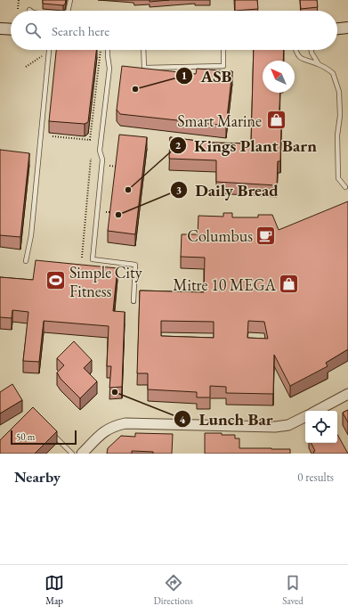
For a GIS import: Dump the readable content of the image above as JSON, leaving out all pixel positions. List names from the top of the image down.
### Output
{
  "places": {
    "other": [
      "ASB",
      "Kings Plant Barn",
      "Daily Bread",
      "Lunch Bar"
    ],
    "shop": ["Smart Marine", "Mitre 10 MEGA"],
    "cafe": ["Columbus"],
    "sports": ["Simple City Fitness"]
  },
  "scale_bar": "50 m",
  "north": "top left",
  "page": {
    "search": "Search here",
    "scale": "50 m",
    "heading": ["Nearby", "0 results"],
    "nav": ["Map", "Directions", "Saved"]
  }
}
